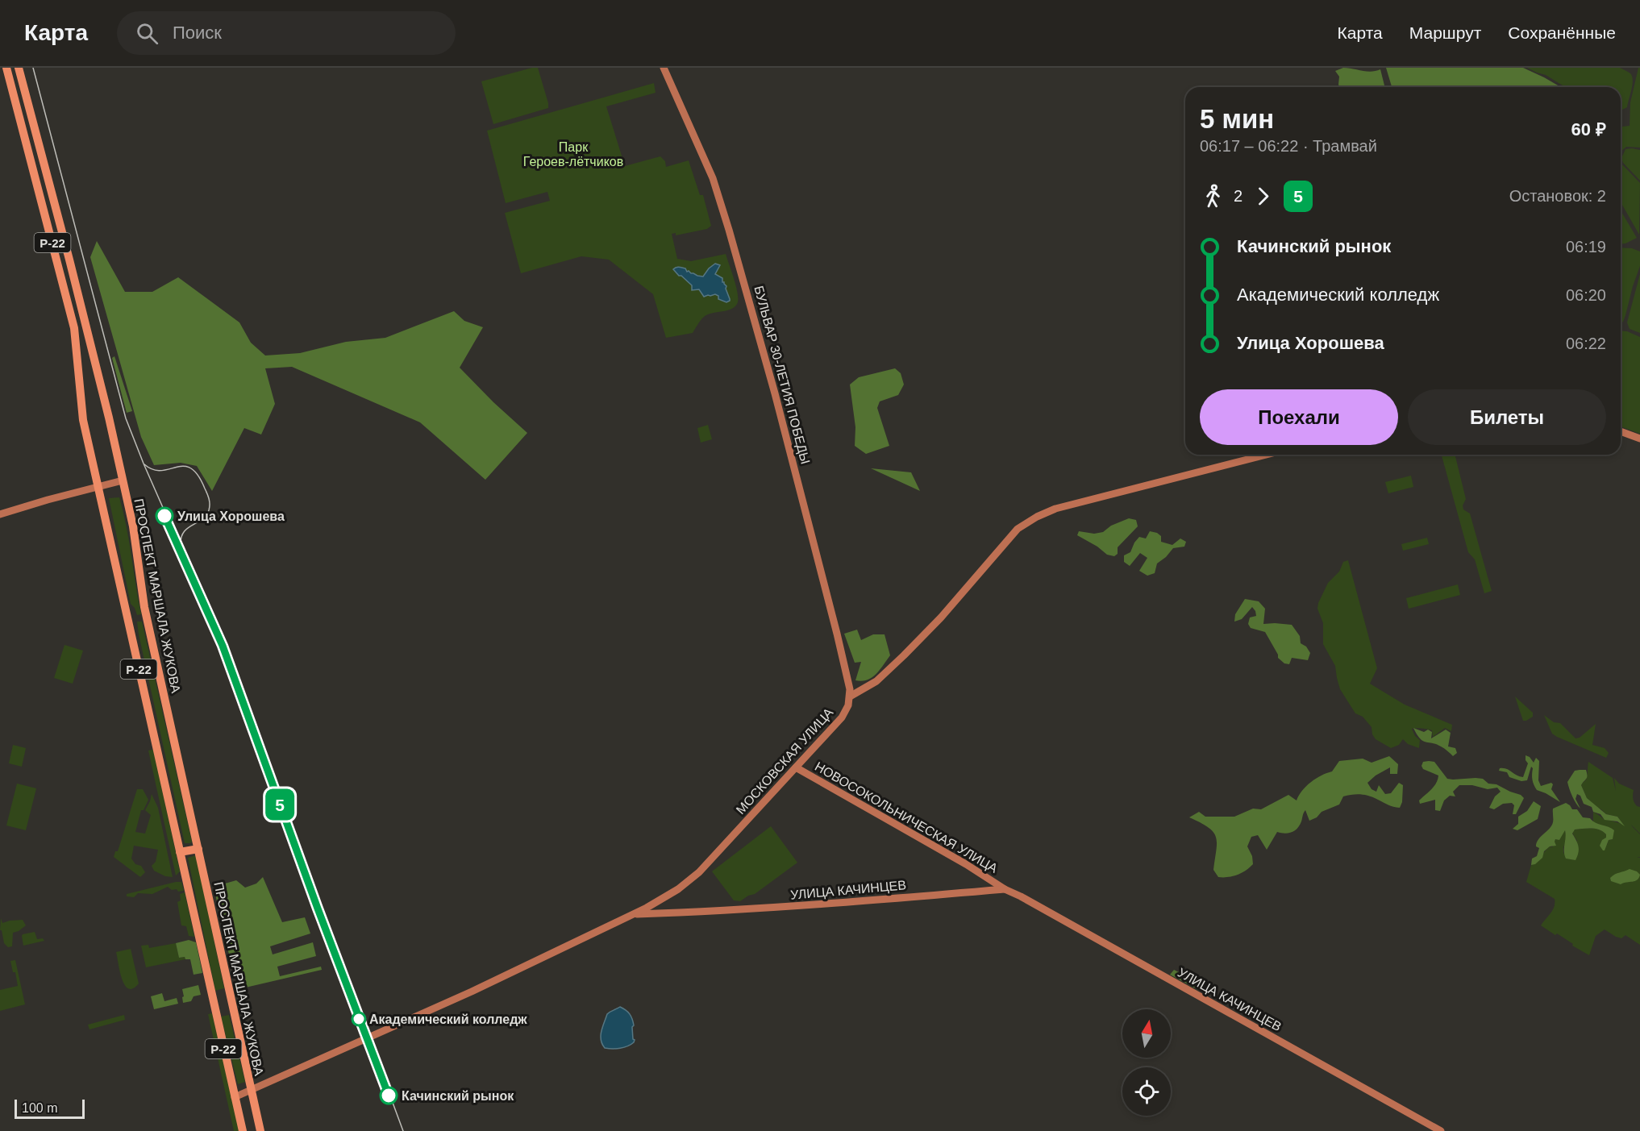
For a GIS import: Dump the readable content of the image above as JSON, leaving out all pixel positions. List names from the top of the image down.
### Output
{
  "streets": {
    "highway": ["Р-22", "ПРОСПЕКТ МАРШАЛА ЖУКОВА"],
    "main road": [
      "БУЛЬВАР 30-ЛЕТИЯ ПОБЕДЫ",
      "МОСКОВСКАЯ УЛИЦА",
      "НОВОСОКОЛЬНИЧЕСКАЯ УЛИЦА",
      "УЛИЦА КАЧИНЦЕВ"
    ]
  },
  "crossings": [
    ["Р-22", "УЛИЦА КАЧИНЦЕВ"],
    ["БУЛЬВАР 30-ЛЕТИЯ ПОБЕДЫ", "МОСКОВСКАЯ УЛИЦА"],
    ["ПРОСПЕКТ МАРШАЛА ЖУКОВА", "УЛИЦА КАЧИНЦЕВ"],
    ["МОСКОВСКАЯ УЛИЦА", "НОВОСОКОЛЬНИЧЕСКАЯ УЛИЦА"],
    ["МОСКОВСКАЯ УЛИЦА", "УЛИЦА КАЧИНЦЕВ"],
    ["НОВОСОКОЛЬНИЧЕСКАЯ УЛИЦА", "УЛИЦА КАЧИНЦЕВ"]
  ],
  "parks": ["Парк Героев-лётчиков"],
  "places": ["Улица Хорошева", "Академический колледж", "Качинский рынок"],
  "lines": ["tram line 5"],
  "scale_bar": "100 m",
  "north": "top",
  "page": {
    "header": "Карта",
    "search": "Поиск",
    "nav": ["Карта", "Маршрут", "Сохранённые"],
    "on_map": "5",
    "heading": ["5 мин", "06:17 – 06:22 · Трамвай", "60 ₽"],
    "legs": ["2", "5", "Остановок: 2"],
    "list": [
      {
        "name": "Качинский рынок",
        "value": "06:19"
      },
      {
        "name": "Академический колледж",
        "value": "06:20"
      },
      {
        "name": "Улица Хорошева",
        "value": "06:22"
      }
    ],
    "buttons": ["Поехали", "Билеты"],
    "scale": "100 m"
  }
}
